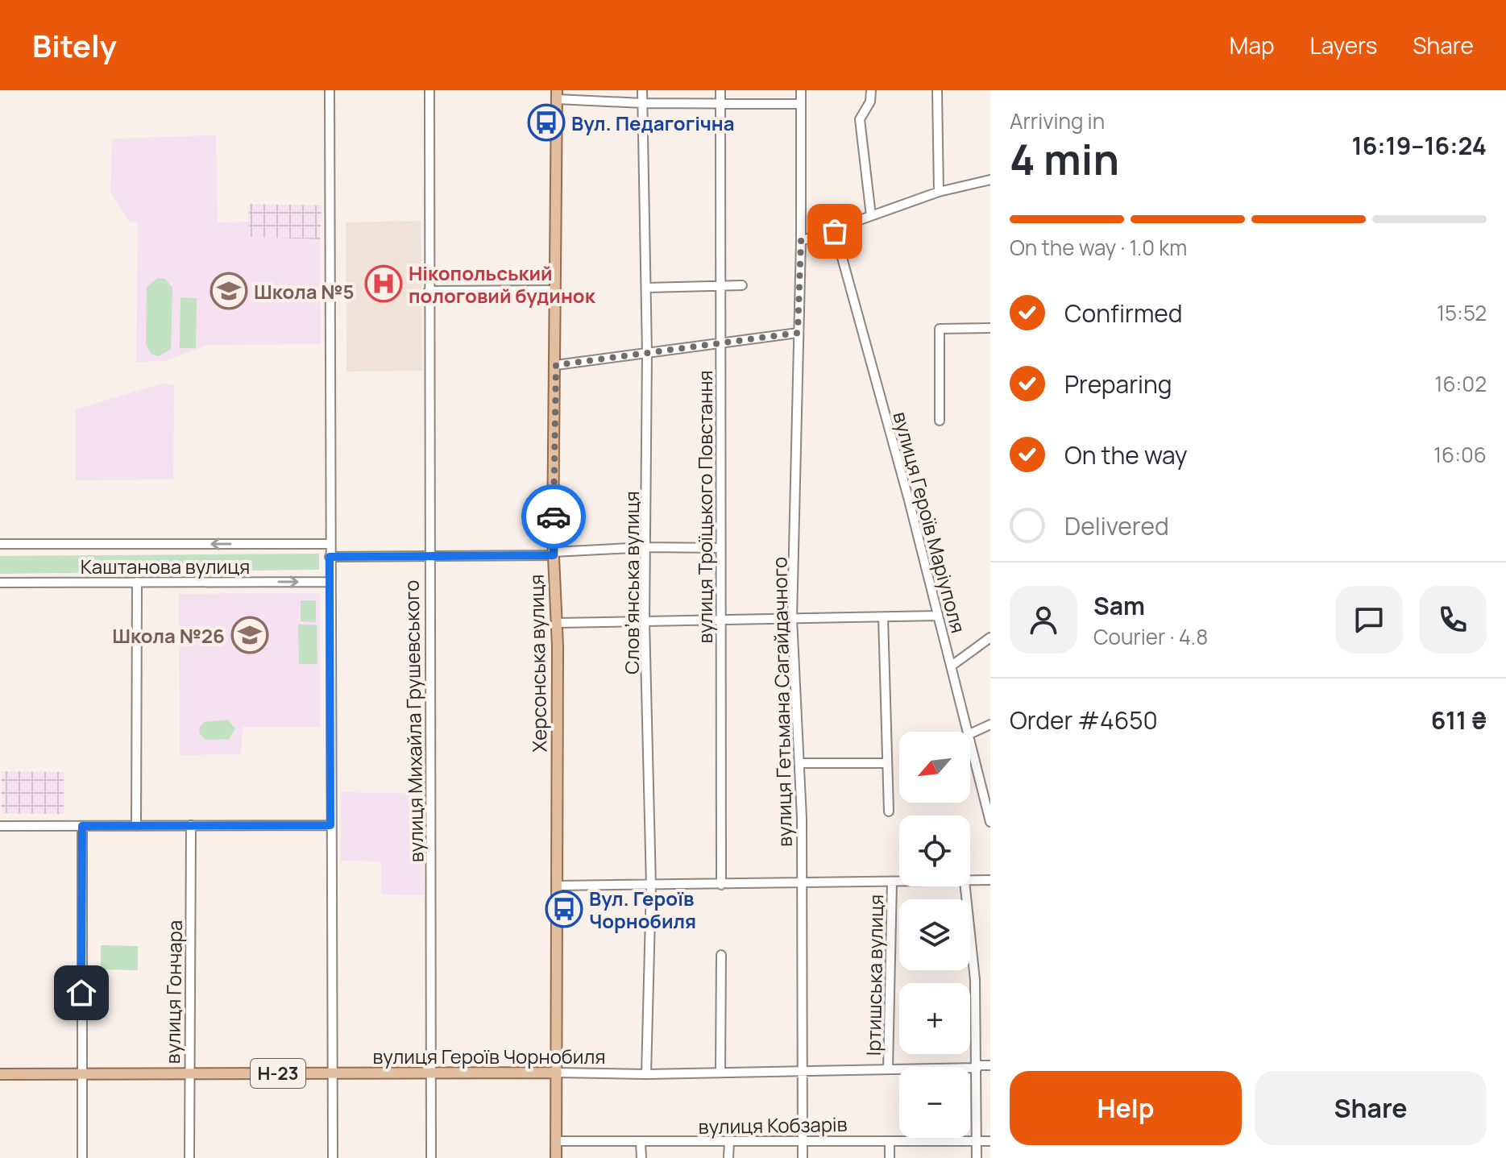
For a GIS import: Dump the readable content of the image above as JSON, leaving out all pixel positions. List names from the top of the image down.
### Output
{
  "streets": {
    "main road": ["Херсонська вулиця", "вулиця Героїв Чорнобиля", "Н-23"],
    "street": [
      "вулиця Троїцького Повстання",
      "вулиця Героїв Маріуполя",
      "Каштанова вулиця",
      "Словʼянська вулиця",
      "вулиця Гетьмана Сагайдачного",
      "вулиця Михайла Грушевського",
      "Іртишська вулиця",
      "вулиця Гончара",
      "вулиця Кобзарів"
    ]
  },
  "crossings": [
    ["Словʼянська вулиця", "вулиця Героїв Чорнобиля"],
    ["Херсонська вулиця", "вулиця Героїв Чорнобиля"],
    ["Херсонська вулиця", "вулиця Кобзарів"],
    ["вулиця Гетьмана Сагайдачного", "вулиця Героїв Чорнобиля"],
    ["вулиця Гетьмана Сагайдачного", "вулиця Кобзарів"],
    ["вулиця Михайла Грушевського", "вулиця Героїв Чорнобиля"],
    ["Іртишська вулиця", "вулиця Героїв Чорнобиля"],
    ["вулиця Гончара", "вулиця Героїв Чорнобиля"]
  ],
  "places": {
    "bus stop": ["Вул. Педагогічна", "Вул. Героїв Чорнобиля"],
    "hospital": ["Нікопольський пологовий будинок"],
    "school or university": ["Школа №5", "Школа №26"]
  },
  "north": "bottom left",
  "page": {
    "header": "Bitely",
    "nav": ["Map", "Layers", "Share"],
    "heading": ["4 min", "Arriving in", "16:19–16:24"],
    "panel": [
      "Sam",
      "Courier · 4.8",
      "Order #4650",
      "611 ₴"
    ],
    "bar": "On the way · 1.0 km",
    "list": [
      ["Confirmed", "15:52"],
      ["Preparing", "16:02"],
      ["On the way", "16:06"],
      "Delivered"
    ],
    "map_buttons": ["+", "−"],
    "buttons": ["Help", "Share"]
  }
}
